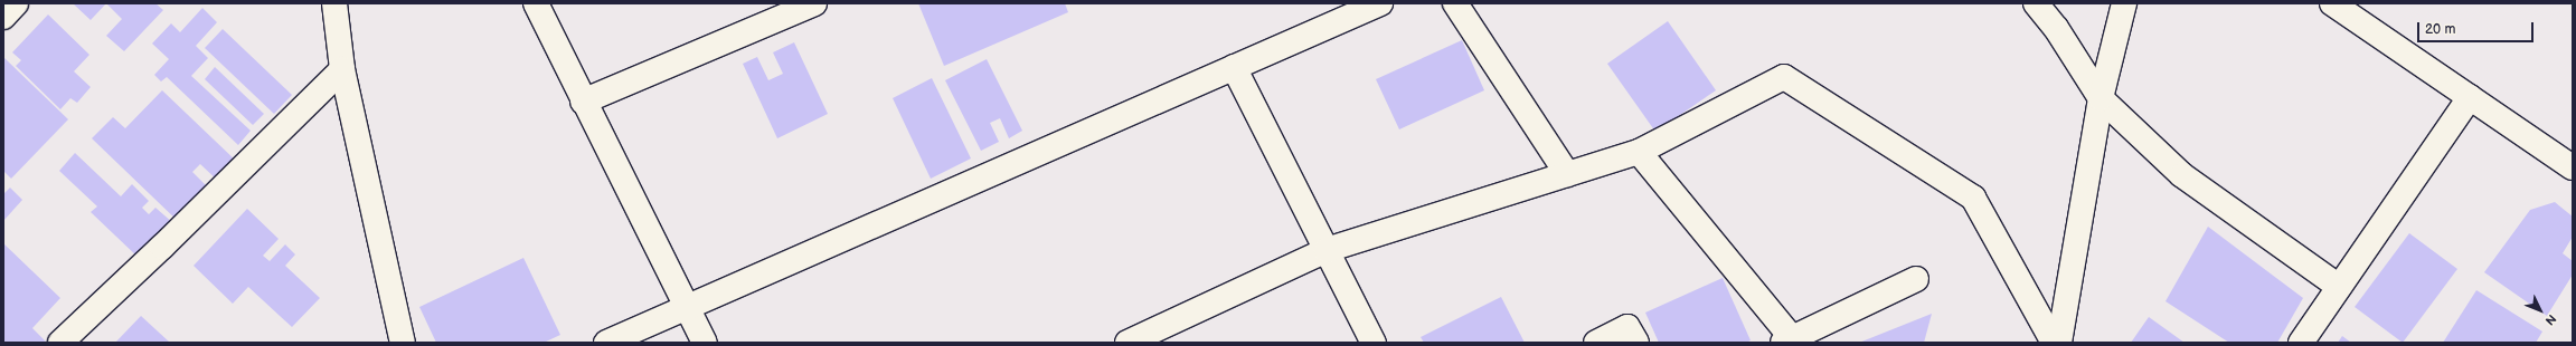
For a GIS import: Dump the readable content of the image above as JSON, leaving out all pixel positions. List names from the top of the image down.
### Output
{
  "scale_bar": "20 m",
  "north": "bottom right"
}
